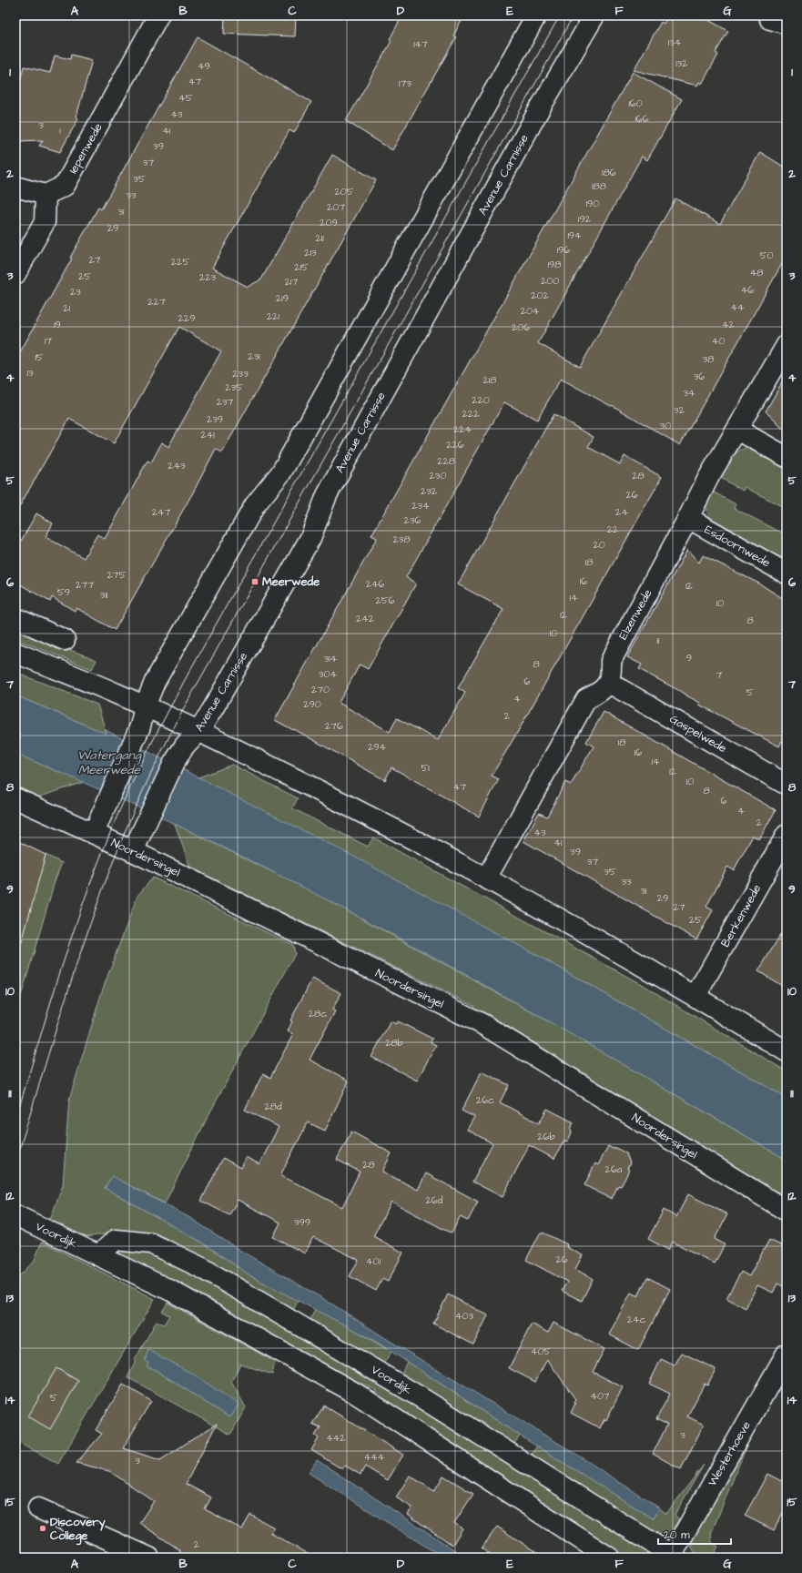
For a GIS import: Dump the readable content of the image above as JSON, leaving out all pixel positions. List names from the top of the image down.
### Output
{
  "streets": {
    "street": [
      "Iepenwede",
      "Avenue Carnisse",
      "Esdoornwede",
      "Elzenwede",
      "Gaspelwede",
      "Noordersingel",
      "Berkenwede",
      "Voordijk",
      "Westerhoeve"
    ]
  },
  "crossings": [
    ["Avenue Carnisse", "Noordersingel"],
    ["Esdoornwede", "Elzenwede"],
    ["Elzenwede", "Gaspelwede"],
    ["Voordijk", "Westerhoeve"]
  ],
  "water": ["Watergang Meerwede"],
  "places": {
    "transit": ["Meerwede"],
    "other": ["Discovery College"]
  },
  "house_numbers": [
    "134",
    "147",
    "132",
    "49",
    "47",
    "173",
    "45",
    "160",
    "43",
    "166",
    "3",
    "1",
    "41",
    "39",
    "37",
    "186",
    "35",
    "188",
    "205",
    "33",
    "190",
    "207",
    "31",
    "192",
    "209",
    "29",
    "194",
    "211",
    "196",
    "213",
    "50",
    "27",
    "225",
    "198",
    "215",
    "48",
    "25",
    "223",
    "200",
    "217",
    "46",
    "23",
    "202",
    "219",
    "227",
    "44",
    "21",
    "204",
    "221",
    "229",
    "19",
    "42",
    "206",
    "17",
    "40",
    "231",
    "15",
    "38",
    "13",
    "233",
    "36",
    "218",
    "235",
    "34",
    "220",
    "237",
    "32",
    "222",
    "239",
    "30",
    "224",
    "241",
    "226",
    "228",
    "243",
    "230",
    "28",
    "232",
    "26",
    "234",
    "247",
    "24",
    "236",
    "22",
    "238",
    "20",
    "18",
    "275",
    "16",
    "246",
    "277",
    "12",
    "59",
    "311",
    "14",
    "256",
    "10",
    "12",
    "242",
    "8",
    "10",
    "11",
    "9",
    "314",
    "8",
    "304",
    "7",
    "6",
    "270",
    "5",
    "4",
    "290",
    "2",
    "276",
    "18",
    "294",
    "16",
    "14",
    "51",
    "12",
    "10",
    "47",
    "8",
    "6",
    "4",
    "2",
    "43",
    "41",
    "39",
    "37",
    "35",
    "33",
    "31",
    "29",
    "27",
    "25",
    "28c",
    "28b",
    "26c",
    "28d",
    "26b",
    "28",
    "26a",
    "26d",
    "399",
    "26",
    "401",
    "403",
    "24c",
    "405",
    "407",
    "5",
    "3",
    "442",
    "444",
    "3",
    "2"
  ],
  "scale_bar": "20 m",
  "grid": {
    "columns": [
      "A",
      "B",
      "C",
      "D",
      "E",
      "F",
      "G"
    ],
    "rows": [
      "1",
      "2",
      "3",
      "4",
      "5",
      "6",
      "7",
      "8",
      "9",
      "10",
      "11",
      "12",
      "13",
      "14",
      "15"
    ]
  }
}
